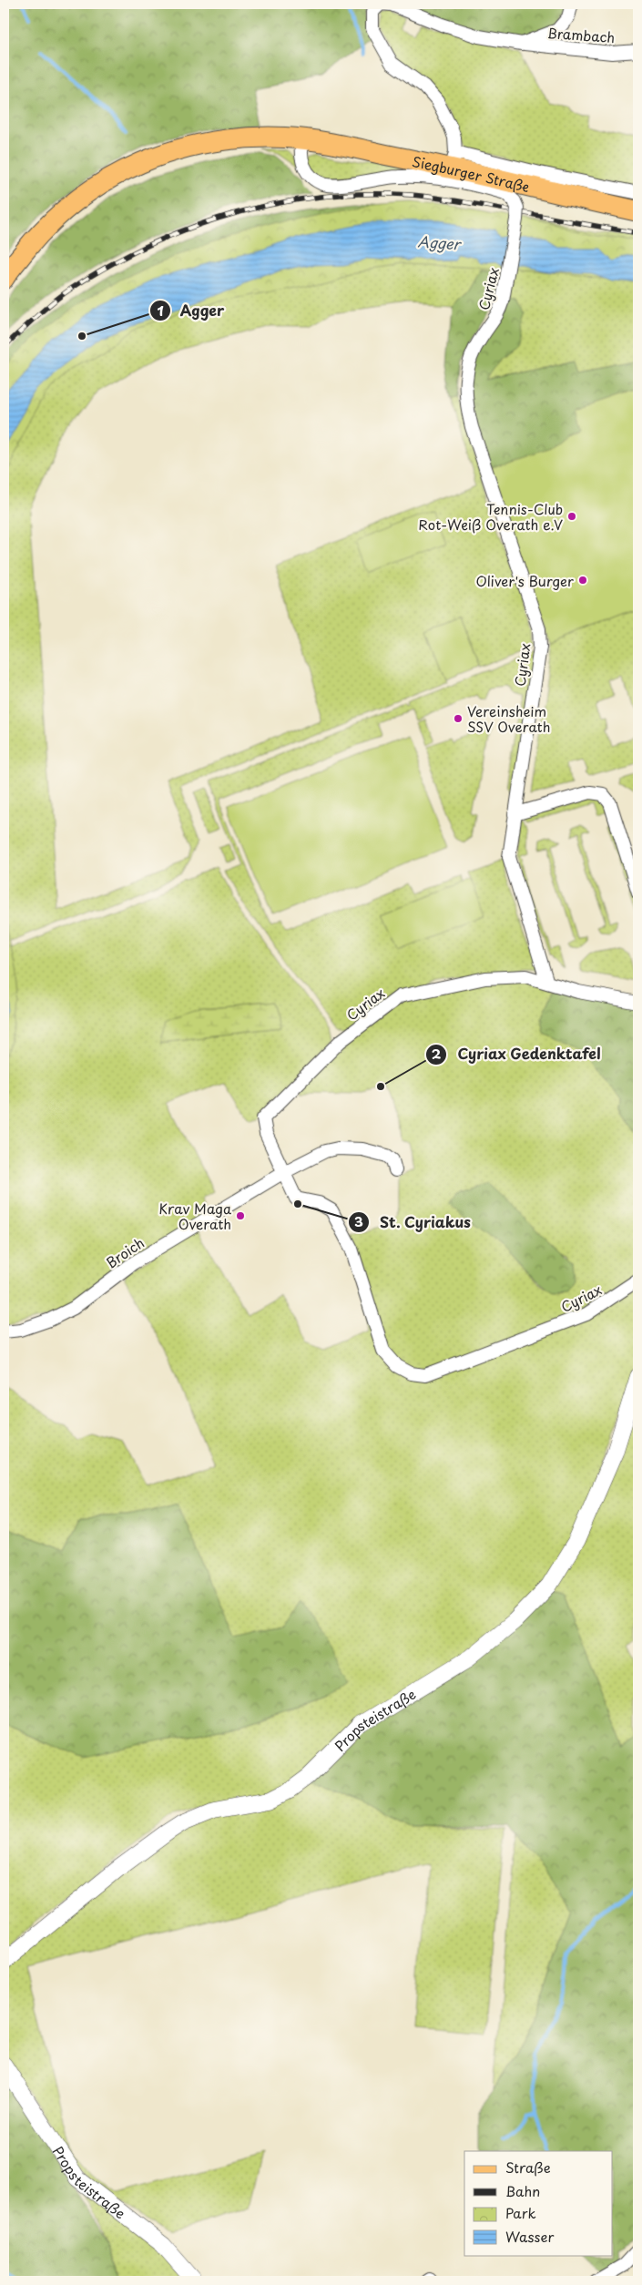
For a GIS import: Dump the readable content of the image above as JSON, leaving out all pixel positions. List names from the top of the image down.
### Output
{
  "streets": {
    "main road": ["Siegburger Straße"],
    "street": [
      "Brambach",
      "Cyriax",
      "Broich",
      "Propsteistraße"
    ]
  },
  "crossings": [
    ["Brambach", "Siegburger Straße"],
    ["Siegburger Straße", "Cyriax"],
    ["Cyriax", "Broich"]
  ],
  "water": ["Agger"],
  "places": [
    "Agger",
    "Tennis-Club Rot-Weiß Overath e.V",
    "Oliver's Burger",
    "Vereinsheim SSV Overath",
    "Cyriax Gedenktafel",
    "St. Cyriakus",
    "Krav Maga Overath"
  ],
  "legend": [
    "Straße",
    "Bahn",
    "Park",
    "Wasser"
  ]
}
